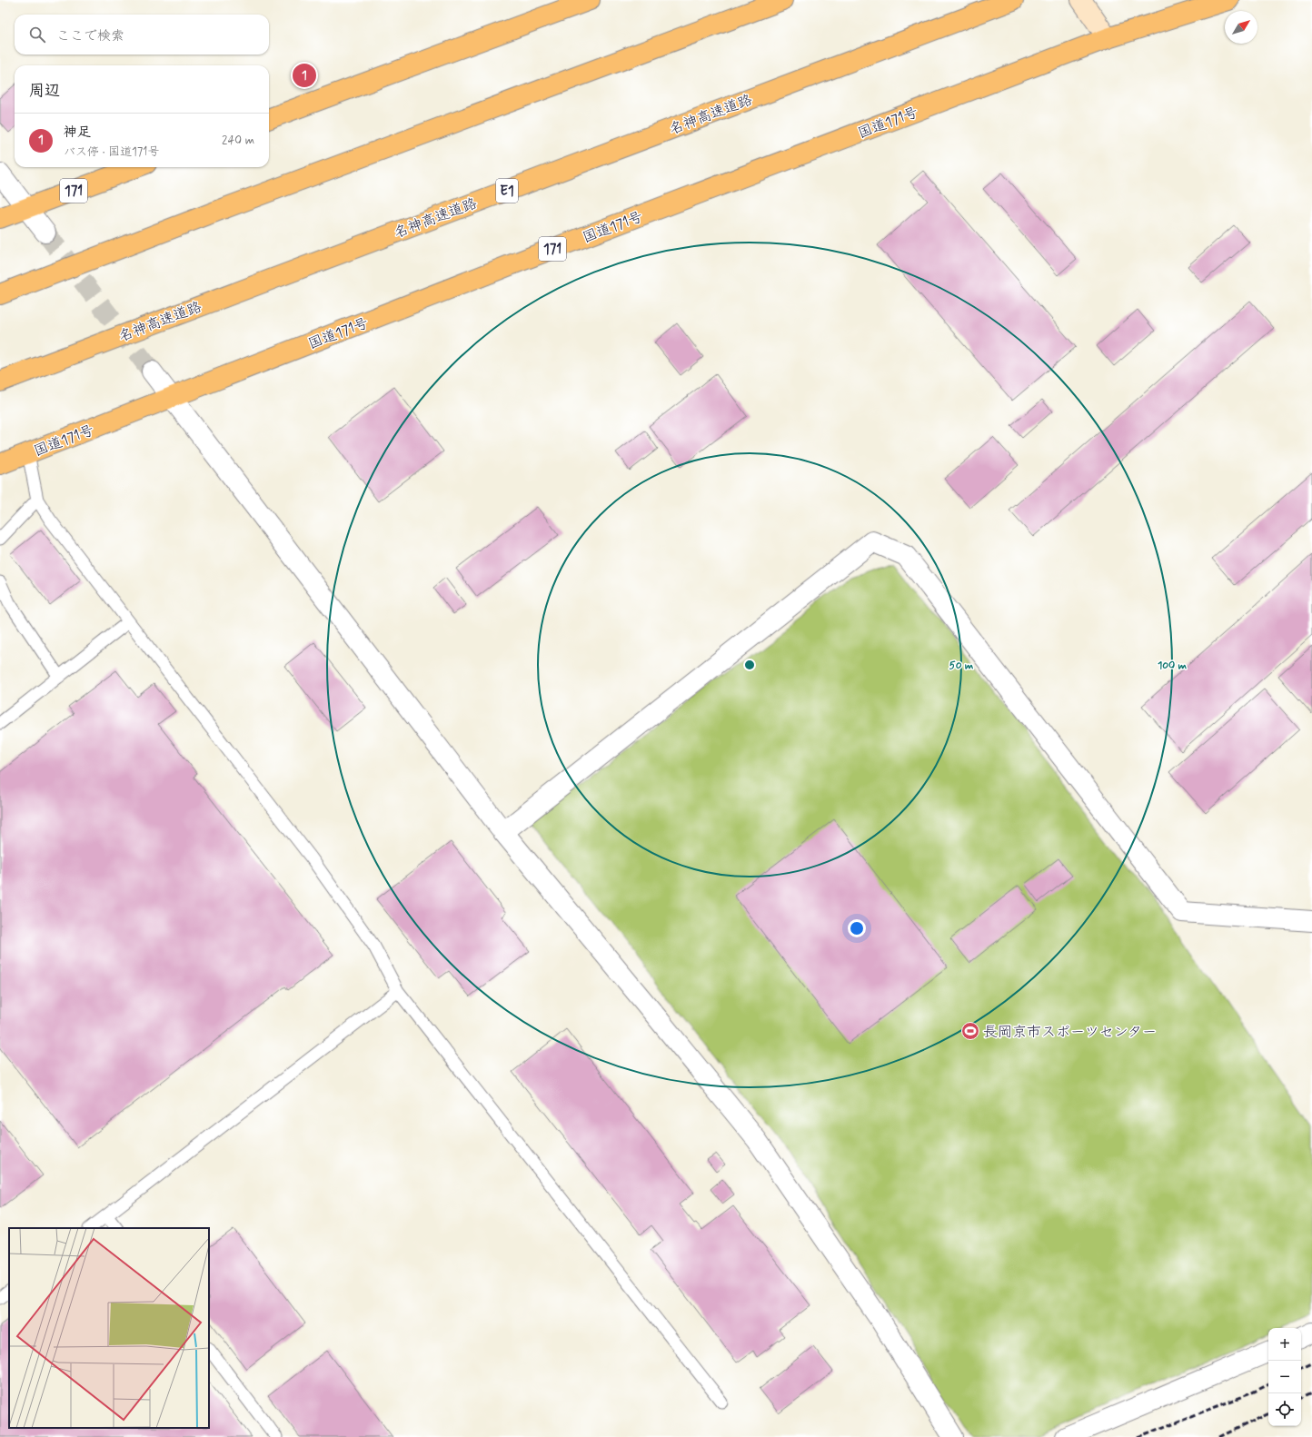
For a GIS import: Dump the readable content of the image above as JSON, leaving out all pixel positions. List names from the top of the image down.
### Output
{
  "streets": {
    "highway": [
      "名神高速道路",
      "国道171号",
      "171",
      "E1"
    ]
  },
  "places": {
    "sports": ["長岡京市スポーツセンター"]
  },
  "north": "top right",
  "page": {
    "search": "ここで検索",
    "pins": "1",
    "heading": "周辺",
    "list": [
      {
        "mark": "1",
        "name": "神足",
        "note": "バス停 · 国道171号",
        "value": "240 m"
      }
    ],
    "map_buttons": ["+", "−"]
  },
  "rings": ["50 m", "100 m"]
}
